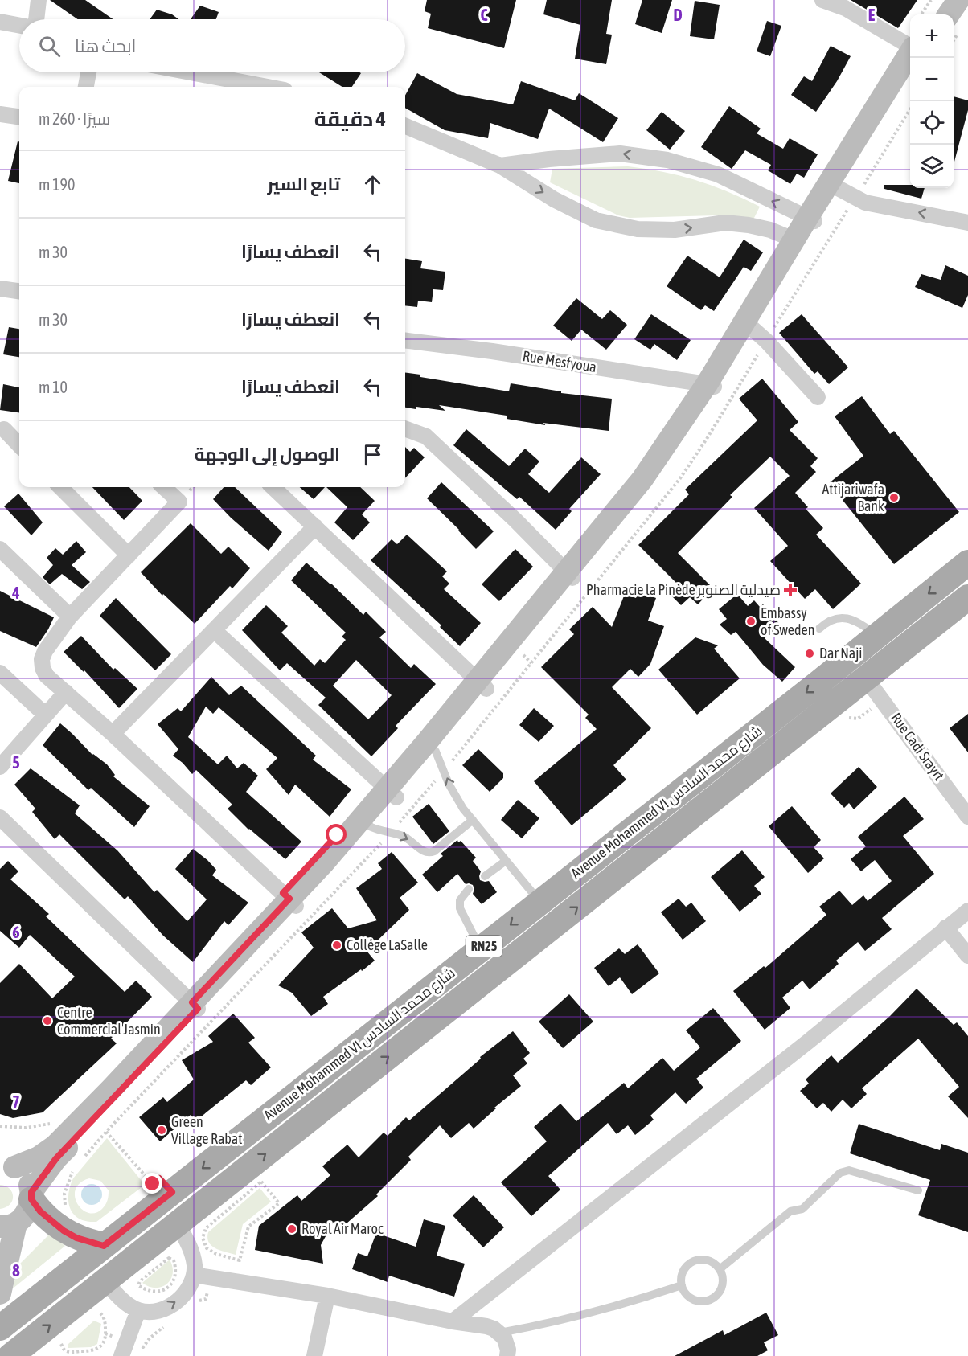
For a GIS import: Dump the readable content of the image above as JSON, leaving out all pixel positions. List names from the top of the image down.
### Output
{
  "streets": {
    "main road": ["Avenue Mohammed VI شارع محمد السادس", "RN25"],
    "street": ["Rue Mesfyoua", "Rue Cadi Srayrt"]
  },
  "crossings": [
    ["Rue Cadi Srayrt", "Avenue Mohammed VI شارع محمد السادس"]
  ],
  "places": {
    "other": [
      "Attijariwafa Bank",
      "Embassy of Sweden",
      "Dar Naji",
      "Collège LaSalle",
      "Centre Commercial Jasmin",
      "Green Village Rabat",
      "Royal Air Maroc"
    ],
    "health": ["Pharmacie la Pinède صيدلية الصنوبر"]
  },
  "page": {
    "map_buttons": ["+", "−"],
    "search": "ابحث هنا",
    "heading": ["4 دقيقة", "سيرًا · 260 m"],
    "list": [
      ["تابع السير", "190 m"],
      ["انعطف يسارًا", "30 m"],
      ["انعطف يسارًا", "30 m"],
      ["انعطف يسارًا", "10 m"],
      "الوصول إلى الوجهة"
    ]
  },
  "grid": {
    "columns": ["C", "D", "E"],
    "rows": [
      "4",
      "5",
      "6",
      "7",
      "8"
    ]
  }
}
